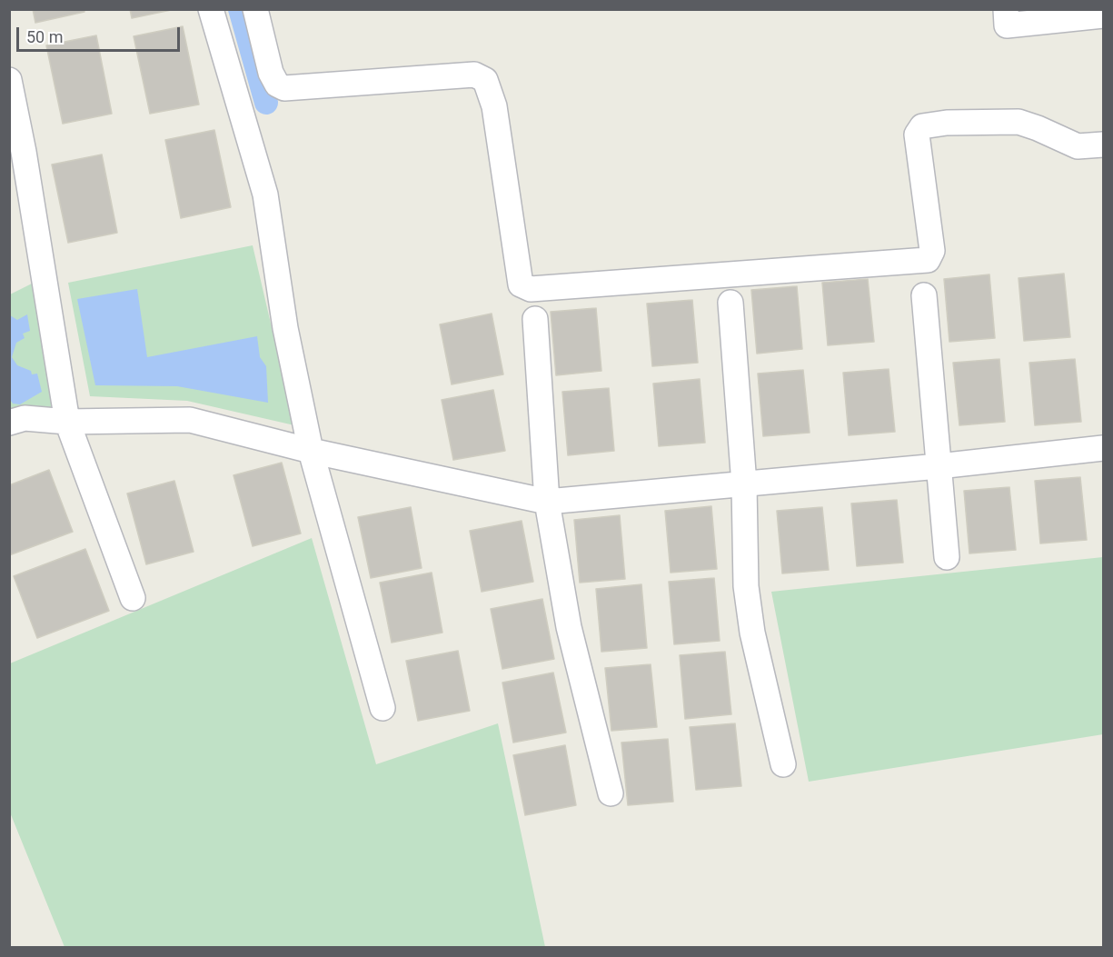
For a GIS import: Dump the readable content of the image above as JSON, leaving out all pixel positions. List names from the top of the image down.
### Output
{
  "scale_bar": "50 m"
}
